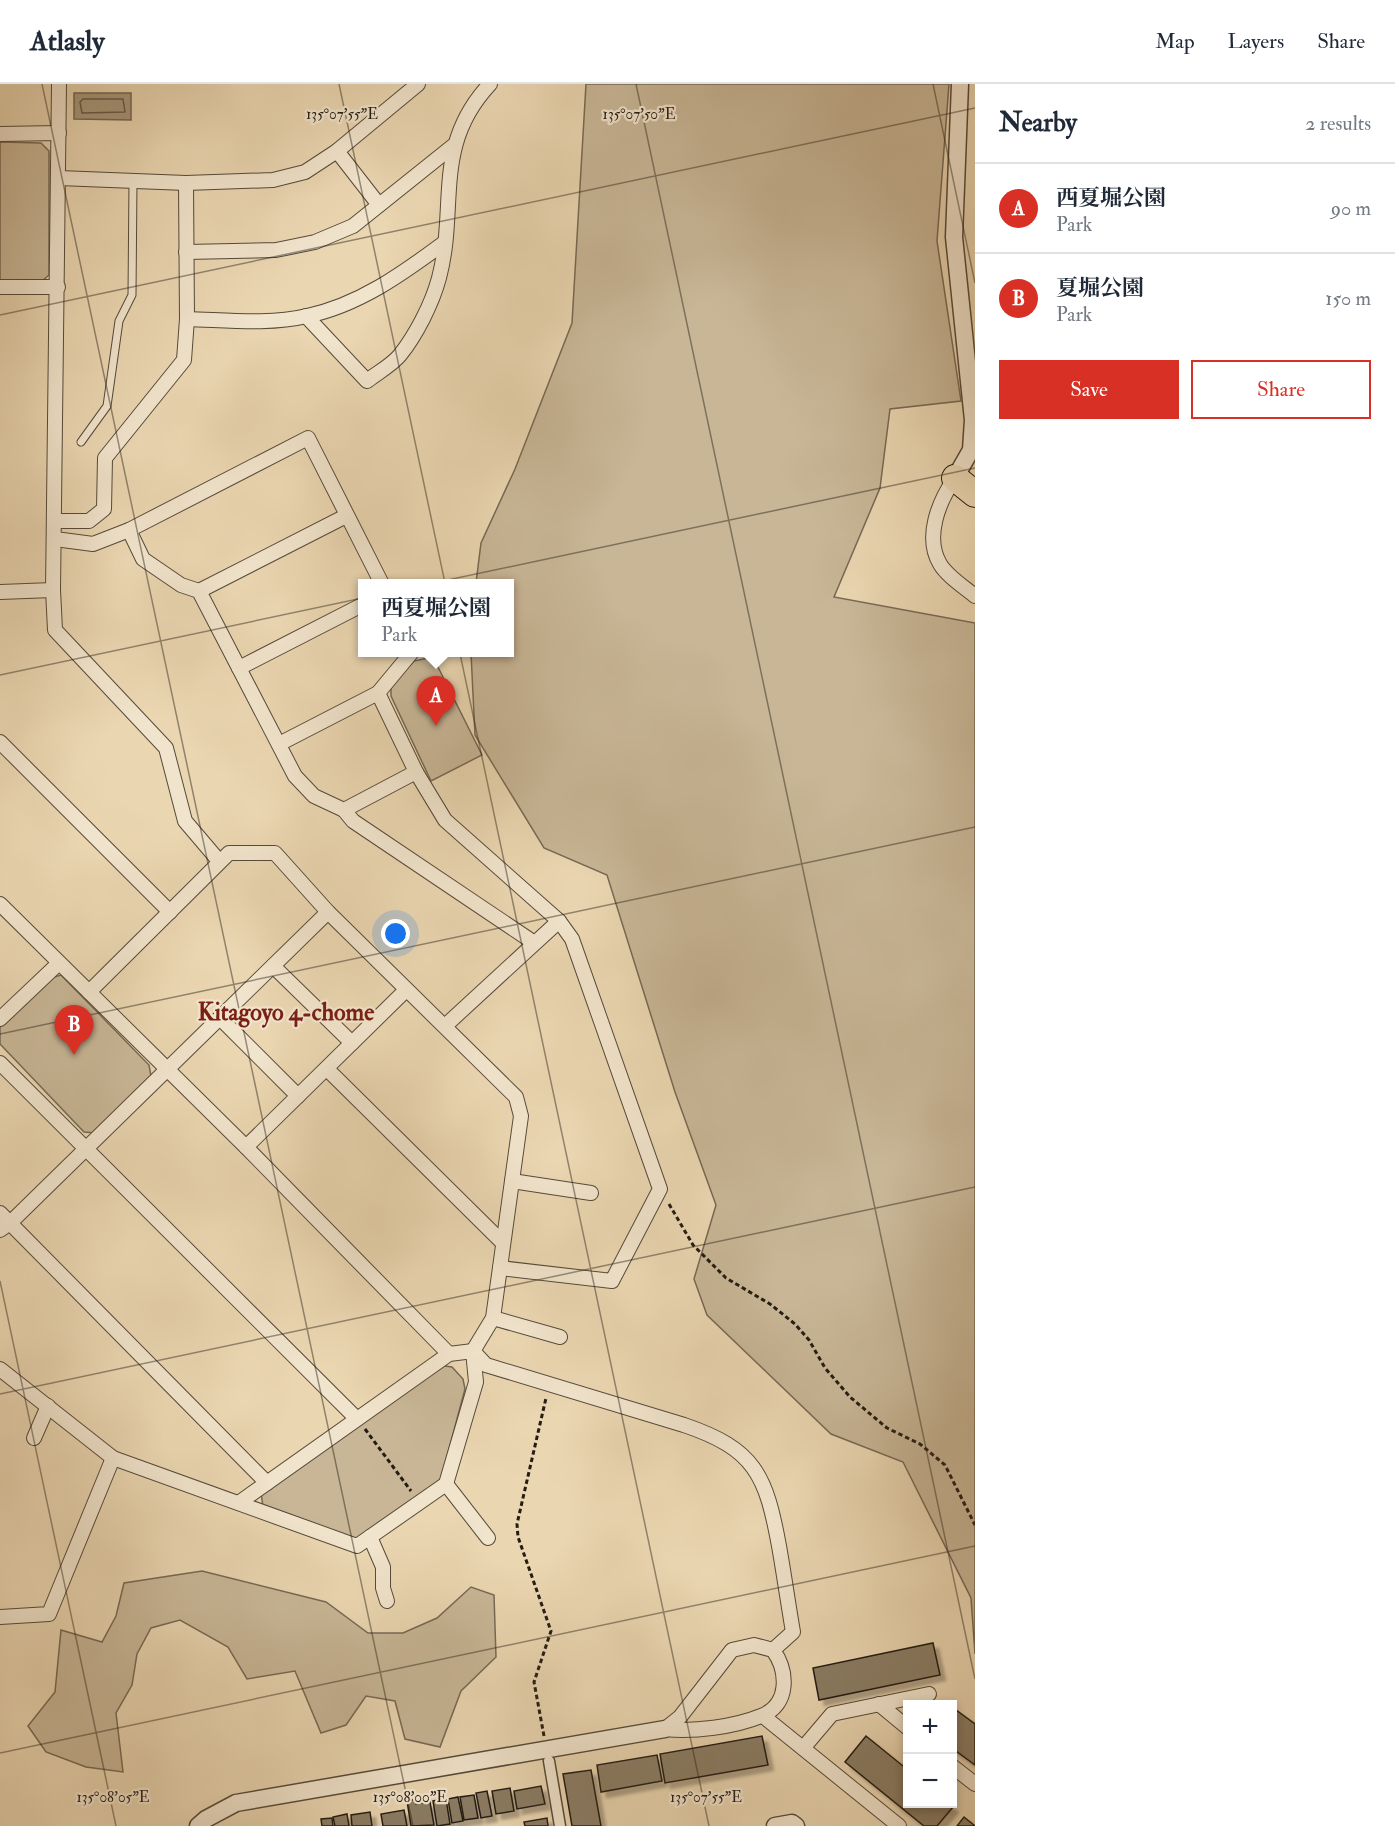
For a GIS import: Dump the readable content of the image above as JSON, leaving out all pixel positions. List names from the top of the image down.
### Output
{
  "districts": ["Kitagoyo 4-chome"],
  "page": {
    "header": "Atlasly",
    "nav": ["Map", "Layers", "Share"],
    "heading": ["Nearby", "2 results"],
    "list": [
      {
        "mark": "A",
        "name": "西夏堀公園",
        "note": "Park",
        "value": "90 m"
      },
      {
        "mark": "B",
        "name": "夏堀公園",
        "note": "Park",
        "value": "150 m"
      }
    ],
    "buttons": ["Save", "Share"],
    "popup": ["西夏堀公園", "Park"],
    "pins": ["A", "B"],
    "map_buttons": ["+", "−"]
  },
  "coordinates": [
    "135°07'55\"E",
    "135°07'50\"E",
    "135°08'05\"E",
    "135°08'00\"E"
  ]
}
